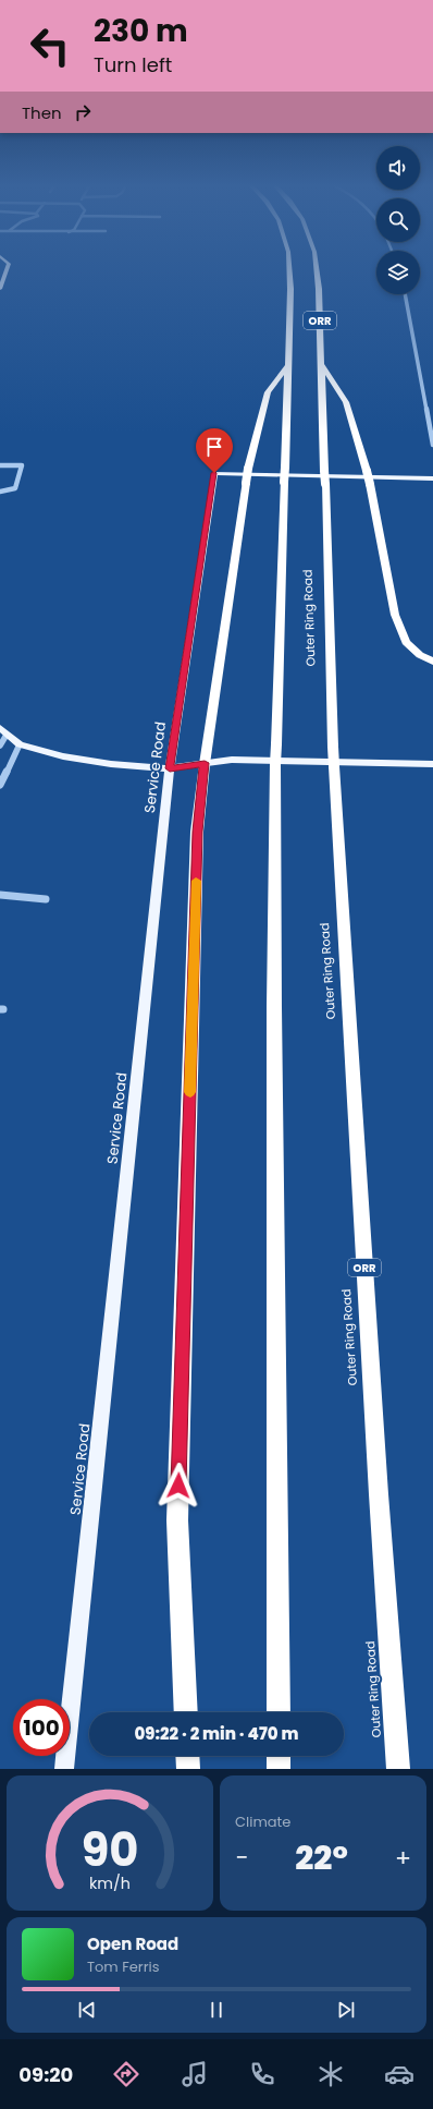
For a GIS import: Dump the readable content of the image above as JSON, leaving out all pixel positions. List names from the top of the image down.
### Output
{
  "streets": {
    "highway": ["ORR", "Outer Ring Road"],
    "main road": ["Service Road"]
  },
  "page": {
    "turn": ["230 m", "Turn left"],
    "then": "Then",
    "limit": "100",
    "trip": "09:22 · 2 min · 470 m",
    "tile": "Climate",
    "heat": ["−", "22°", "+"],
    "song": ["Open Road", "Tom Ferris"],
    "tabs": "09:20",
    "gauge": ["90", "km/h"]
  }
}
